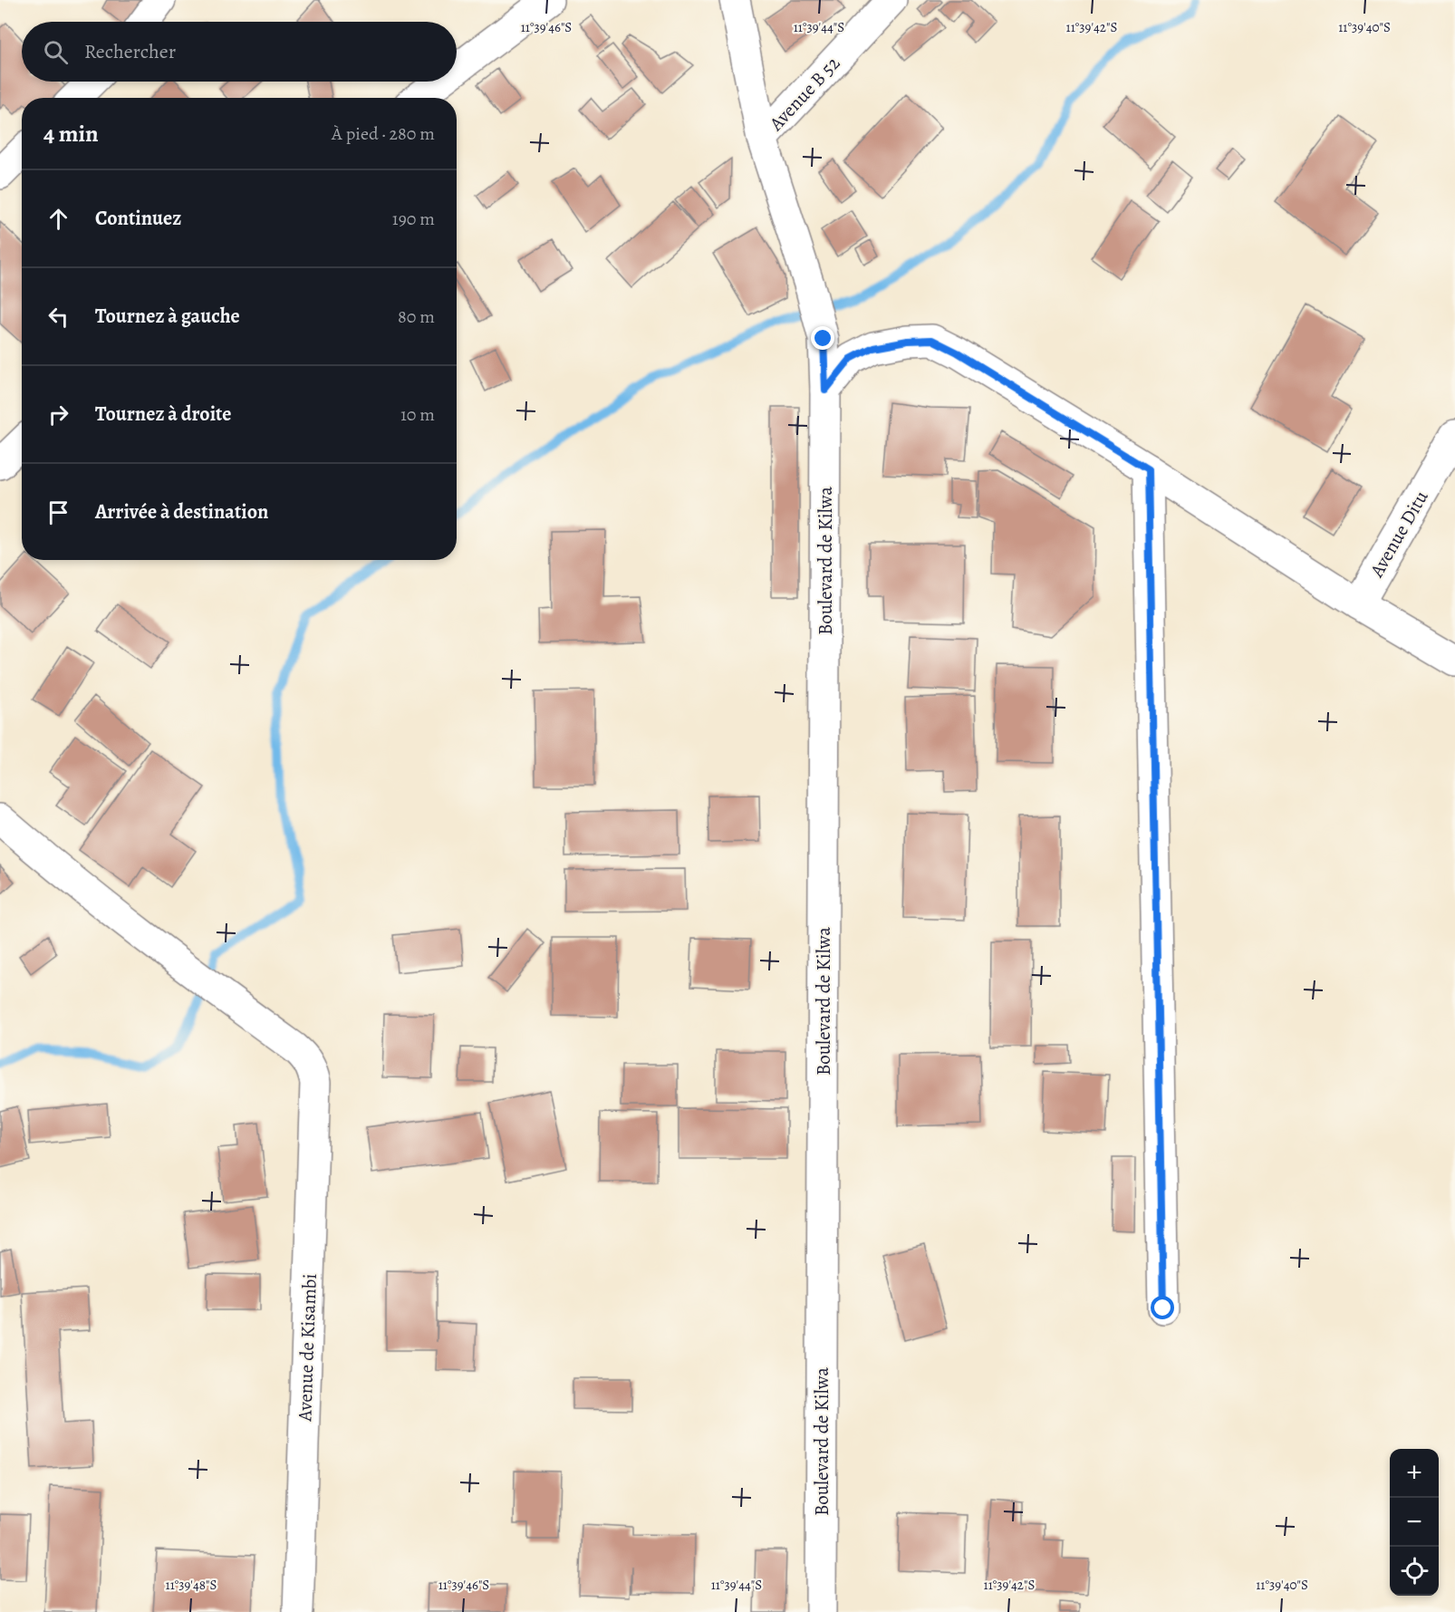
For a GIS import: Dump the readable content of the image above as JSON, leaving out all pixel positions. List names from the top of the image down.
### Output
{
  "streets": {
    "street": [
      "Avenue B 52",
      "Avenue Ditu",
      "Boulevard de Kilwa",
      "Avenue de Kisambi"
    ]
  },
  "crossings": [
    ["Avenue B 52", "Boulevard de Kilwa"]
  ],
  "page": {
    "search": "Rechercher",
    "heading": ["4 min", "À pied · 280 m"],
    "list": [
      ["Continuez", "190 m"],
      ["Tournez à gauche", "80 m"],
      ["Tournez à droite", "10 m"],
      "Arrivée à destination"
    ],
    "map_buttons": ["+", "−"]
  },
  "coordinates": [
    "11°39'46\"S",
    "11°39'44\"S",
    "11°39'42\"S",
    "11°39'40\"S",
    "11°39'48\"S"
  ]
}
